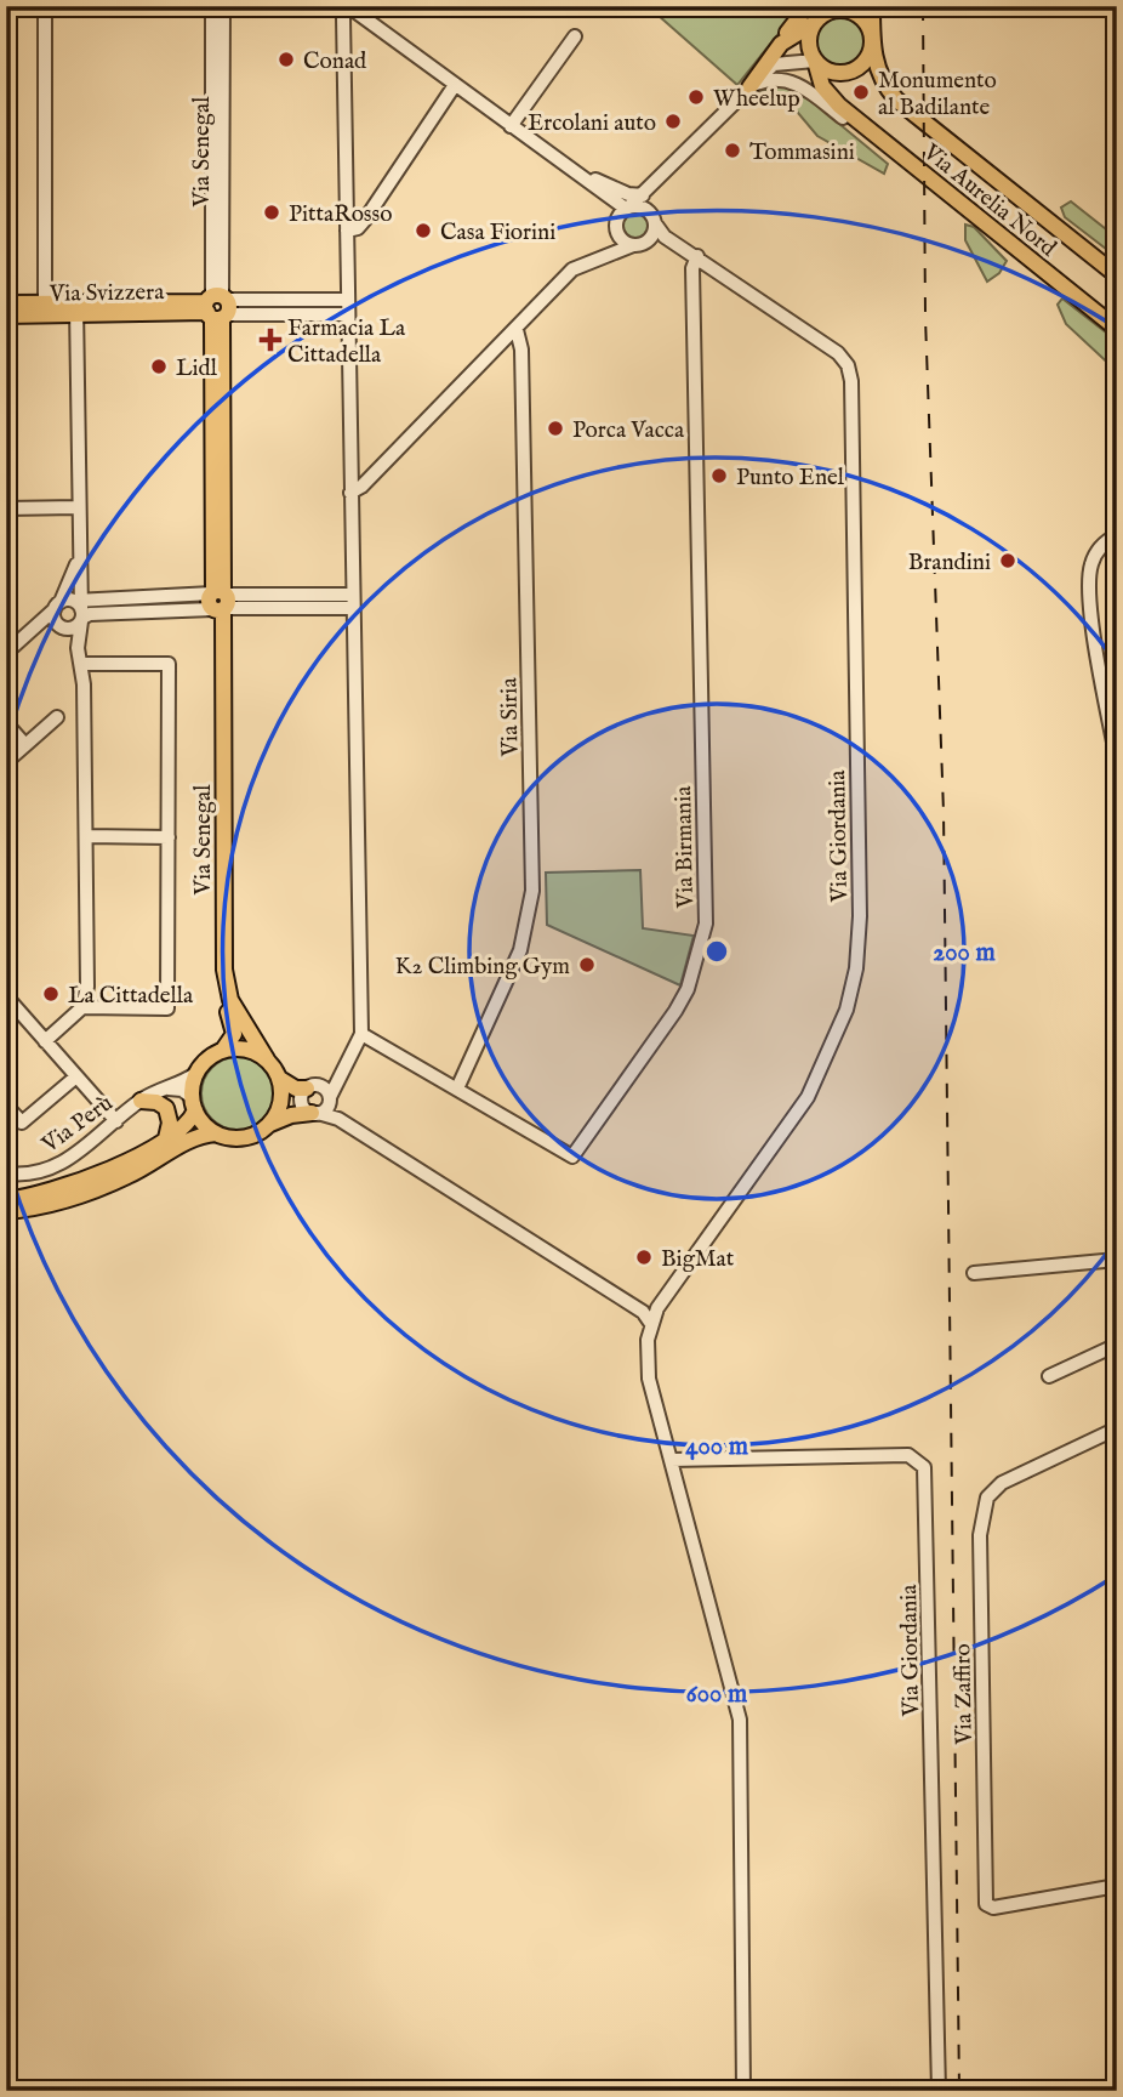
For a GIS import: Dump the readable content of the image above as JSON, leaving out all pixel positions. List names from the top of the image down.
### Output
{
  "streets": {
    "main road": ["Via Senegal", "Via Aurelia Nord", "Via Svizzera"],
    "street": [
      "Via Siria",
      "Via Giordania",
      "Via Birmania",
      "Via Perù",
      "Via Zaffiro"
    ]
  },
  "crossings": [
    ["Via Senegal", "Via Svizzera"],
    ["Via Senegal", "Via Perù"],
    ["Via Siria", "Via Giordania"],
    ["Via Siria", "Via Birmania"],
    ["Via Giordania", "Via Birmania"]
  ],
  "places": {
    "other": [
      "Conad",
      "Monumento al Badilante",
      "Wheelup",
      "Ercolani auto",
      "Tommasini",
      "PittaRosso",
      "Casa Fiorini",
      "Lidl",
      "Porca Vacca",
      "Punto Enel",
      "Brandini",
      "K2 Climbing Gym",
      "La Cittadella",
      "BigMat"
    ],
    "health": ["Farmacia La Cittadella"]
  },
  "rings": ["200 m", "400 m", "600 m"]
}
